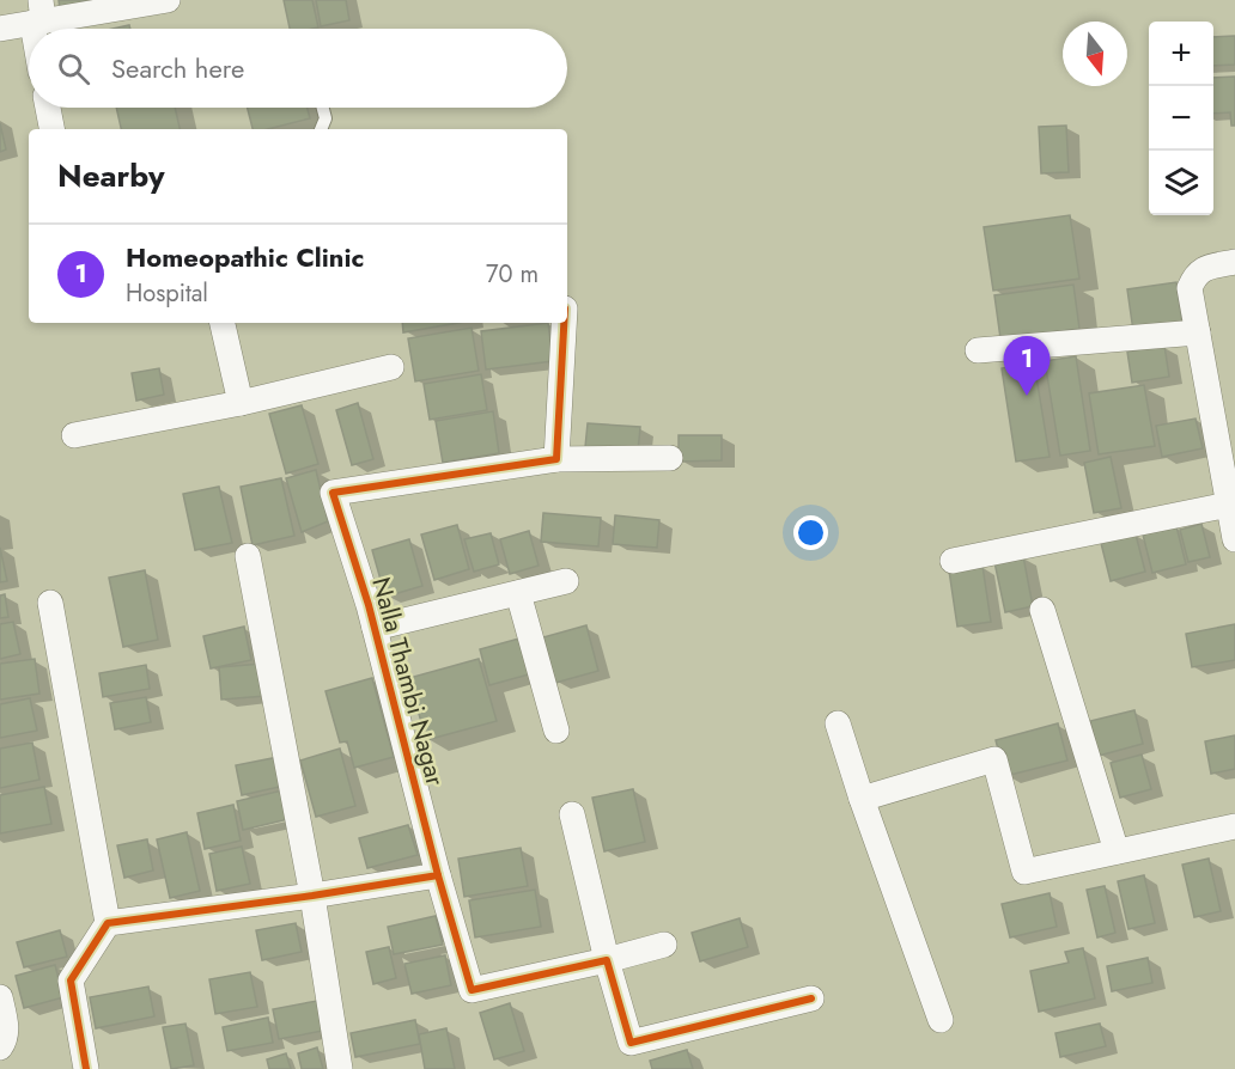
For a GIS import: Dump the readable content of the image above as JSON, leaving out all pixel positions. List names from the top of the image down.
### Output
{
  "streets": {
    "street": ["Nalla Thambi Nagar"]
  },
  "north": "bottom",
  "page": {
    "map_buttons": ["+", "−"],
    "search": "Search here",
    "heading": "Nearby",
    "list": [
      {
        "mark": "1",
        "name": "Homeopathic Clinic",
        "note": "Hospital",
        "value": "70 m"
      }
    ],
    "pins": "1"
  }
}
